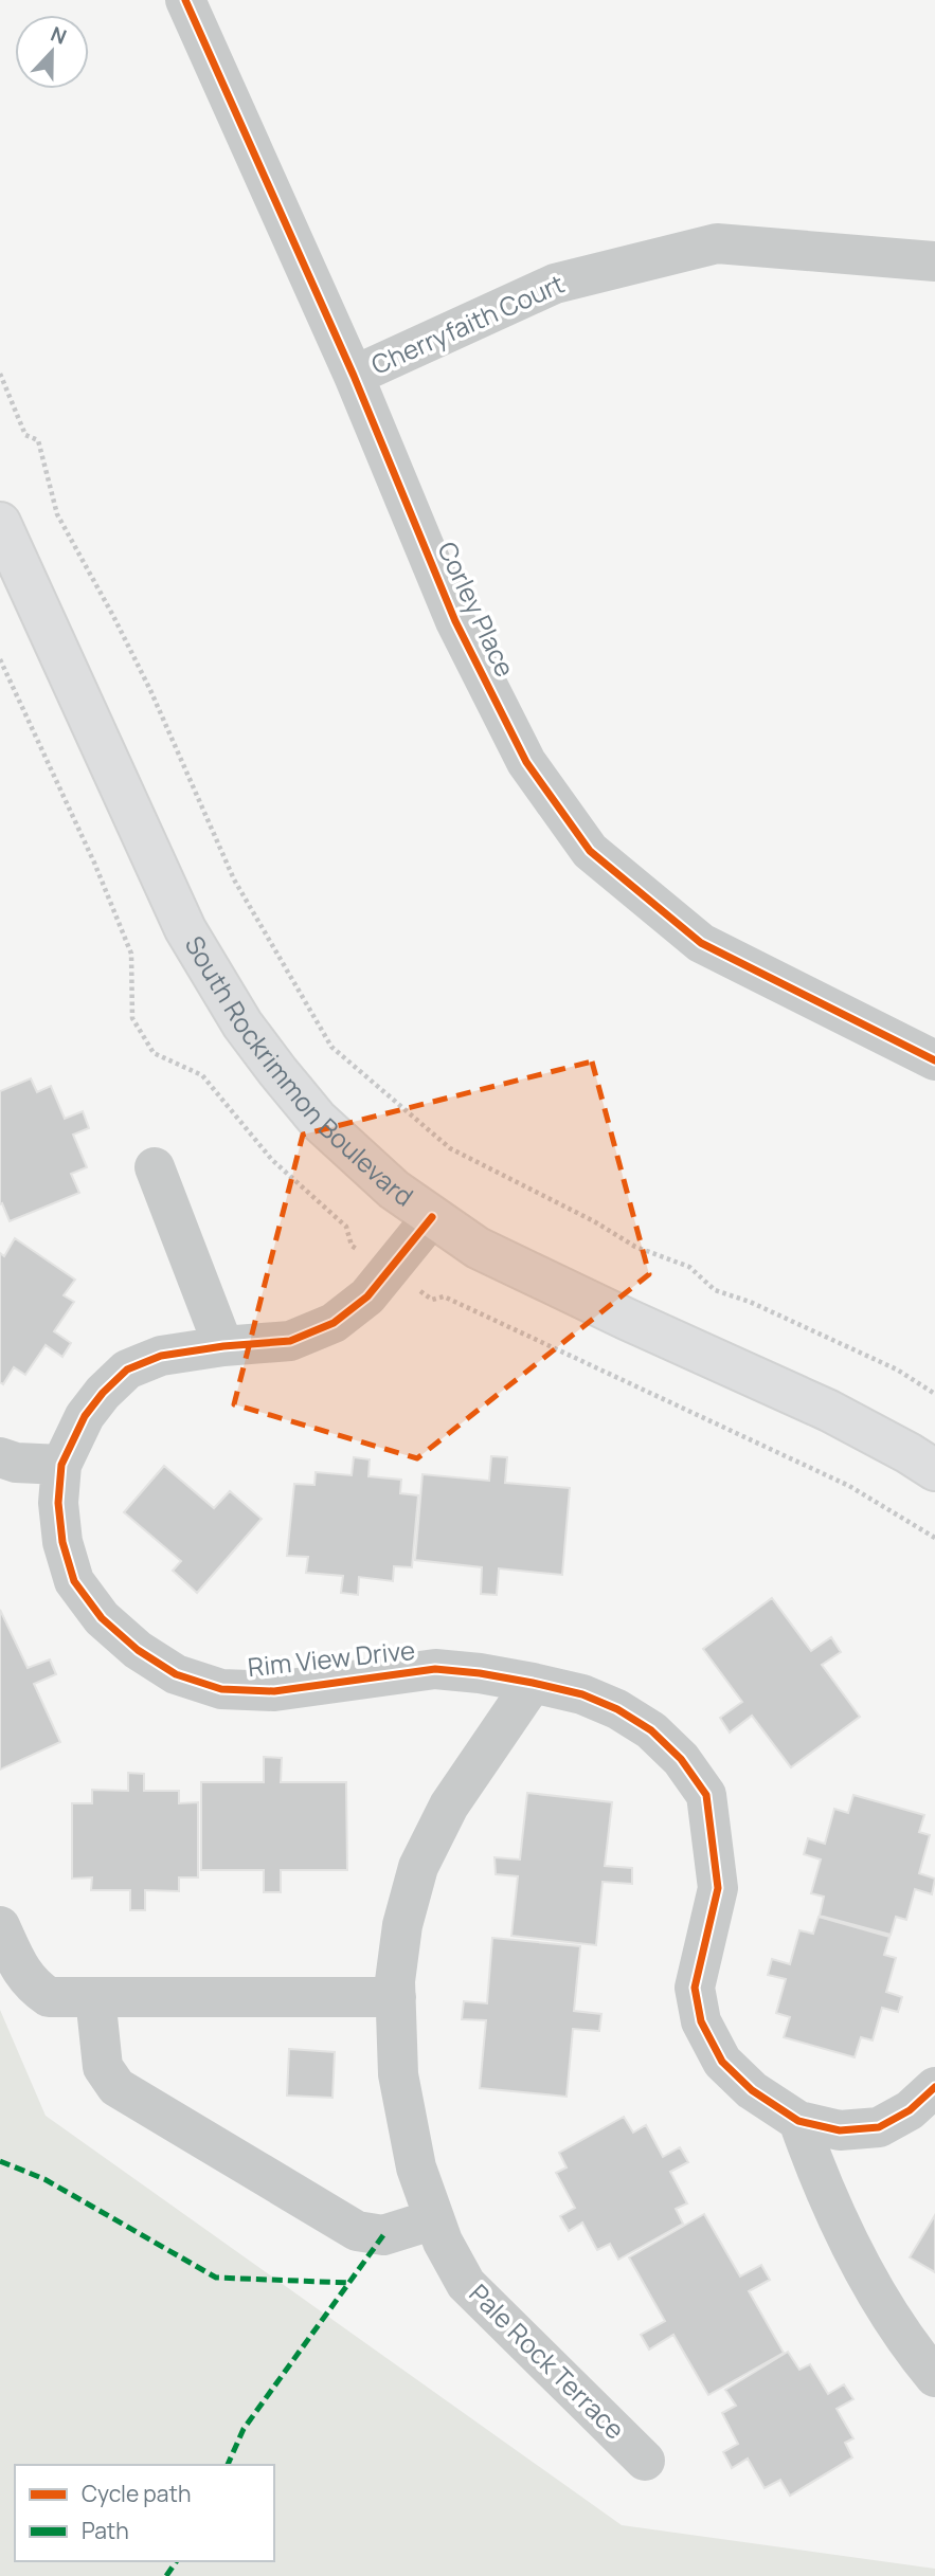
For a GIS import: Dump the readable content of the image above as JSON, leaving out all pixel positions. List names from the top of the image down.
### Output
{
  "streets": {
    "main road": ["South Rockrimmon Boulevard"],
    "street": [
      "Cherryfaith Court",
      "Corley Place",
      "Rim View Drive",
      "Pale Rock Terrace"
    ]
  },
  "crossings": [
    ["Cherryfaith Court", "Corley Place"],
    ["South Rockrimmon Boulevard", "Rim View Drive"],
    ["Rim View Drive", "Pale Rock Terrace"]
  ],
  "legend": ["Cycle path", "Path"],
  "north": "top"
}
